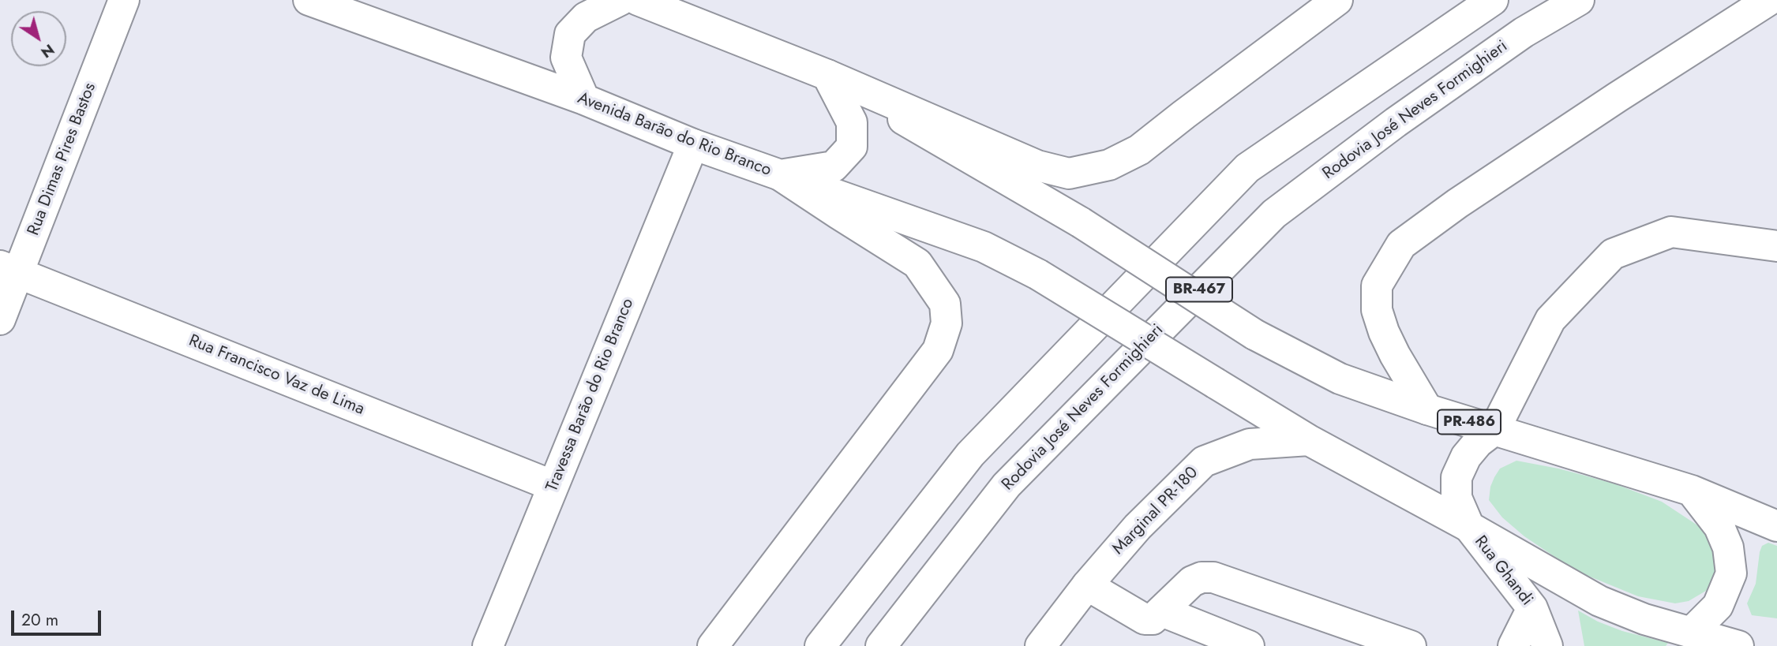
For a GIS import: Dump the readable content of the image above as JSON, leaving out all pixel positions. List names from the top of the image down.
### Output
{
  "streets": {
    "main road": [
      "Rodovia José Neves Formighieri",
      "Avenida Barão do Rio Branco",
      "Rua Dimas Pires Bastos",
      "BR-467",
      "Rua Francisco Vaz de Lima",
      "Travessa Barão do Rio Branco",
      "PR-486",
      "Marginal PR-180",
      "Rua Ghandi"
    ]
  },
  "crossings": [
    ["Avenida Barão do Rio Branco", "Travessa Barão do Rio Branco"],
    ["Avenida Barão do Rio Branco", "Marginal PR-180"],
    ["Avenida Barão do Rio Branco", "Rua Ghandi"],
    ["Rua Dimas Pires Bastos", "Rua Francisco Vaz de Lima"],
    ["Rua Francisco Vaz de Lima", "Travessa Barão do Rio Branco"]
  ],
  "scale_bar": "20 m",
  "north": "bottom right"
}
